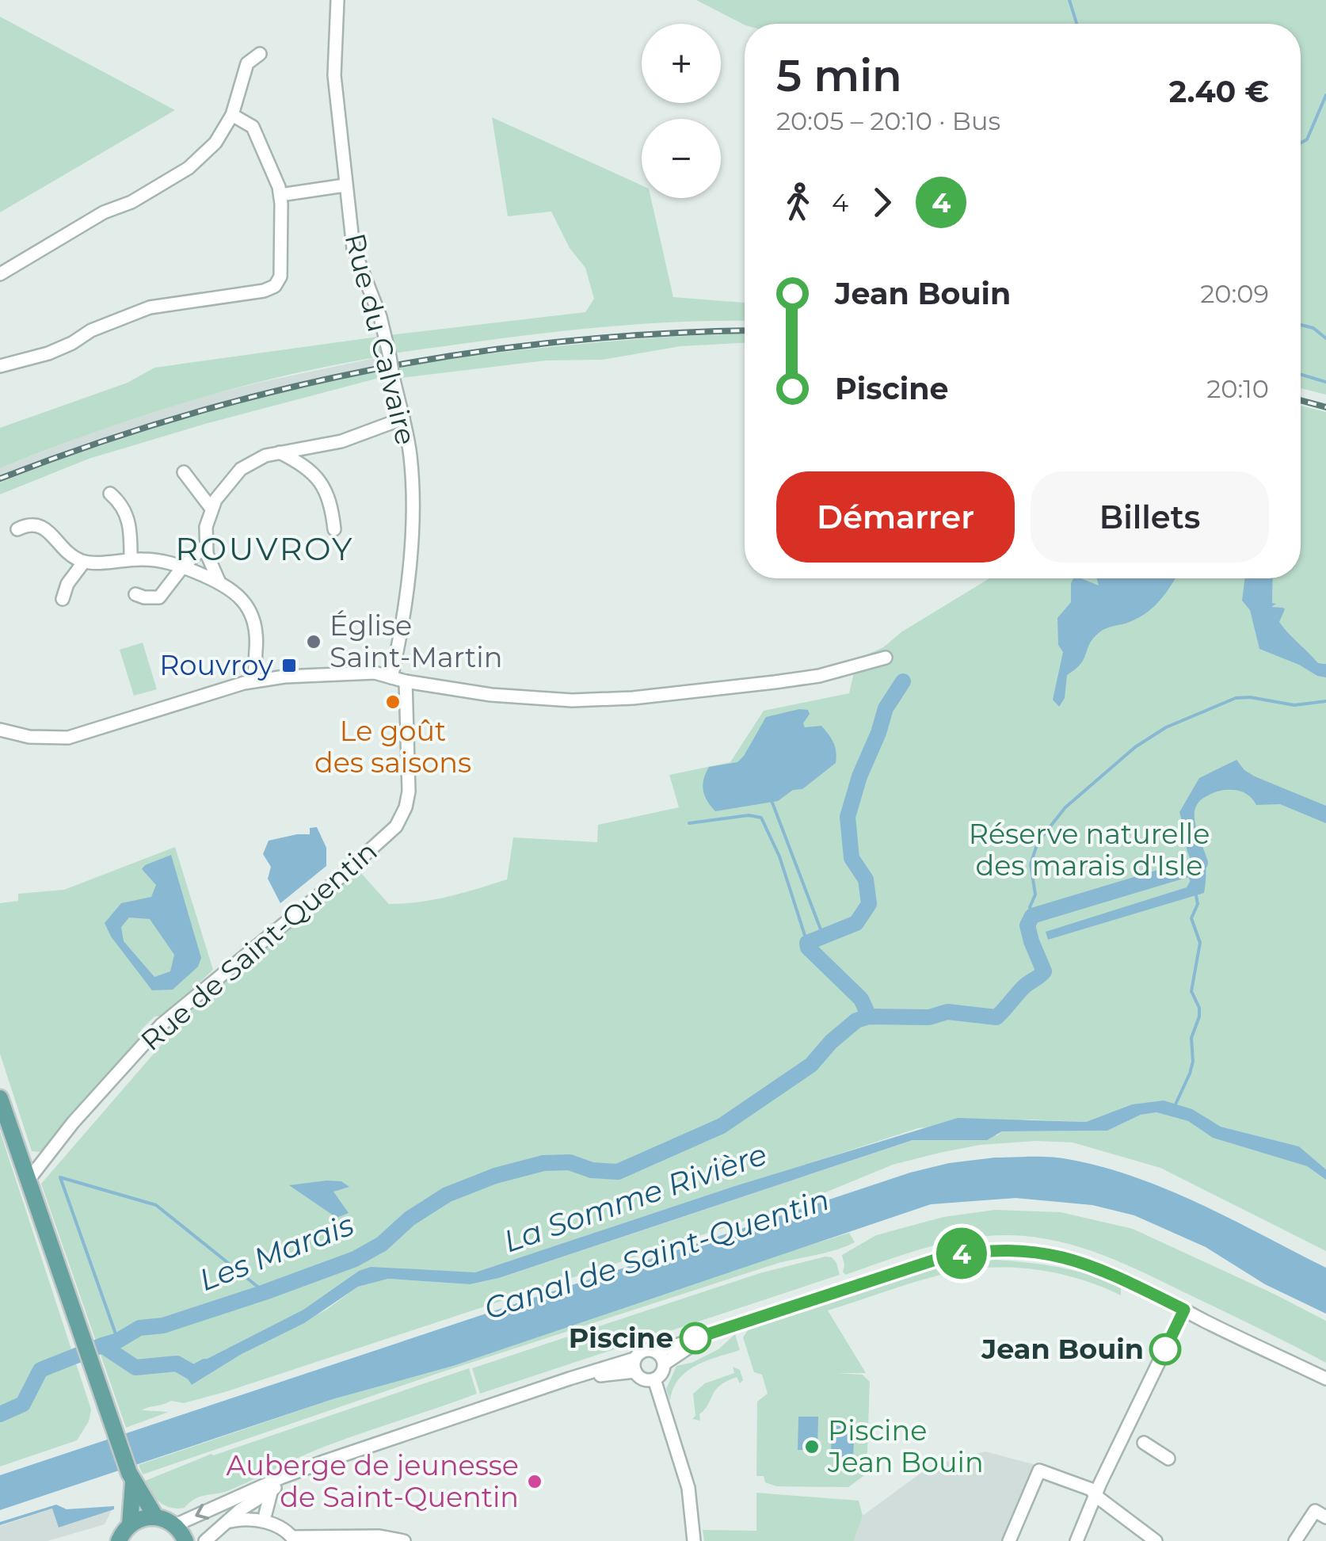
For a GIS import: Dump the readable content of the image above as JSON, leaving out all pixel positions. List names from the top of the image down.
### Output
{
  "streets": {
    "street": ["Rue du Calvaire", "Rue de Saint-Quentin"]
  },
  "districts": ["ROUVROY"],
  "water": ["La Somme Rivière", "Les Marais", "Canal de Saint-Quentin"],
  "parks": ["Réserve naturelle des marais d'Isle"],
  "places": {
    "other": [
      "Église Saint-Martin",
      "Le goût des saisons",
      "Piscine",
      "Jean Bouin",
      "Piscine Jean Bouin",
      "Auberge de jeunesse de Saint-Quentin"
    ],
    "transit": ["Rouvroy"]
  },
  "lines": ["bus line 4"],
  "page": {
    "on_map": "4",
    "map_buttons": ["+", "−"],
    "heading": ["5 min", "20:05 – 20:10 · Bus", "2.40 €"],
    "legs": ["4", "4"],
    "list": [
      {
        "name": "Jean Bouin",
        "value": "20:09"
      },
      {
        "name": "Piscine",
        "value": "20:10"
      }
    ],
    "buttons": ["Démarrer", "Billets"]
  }
}
